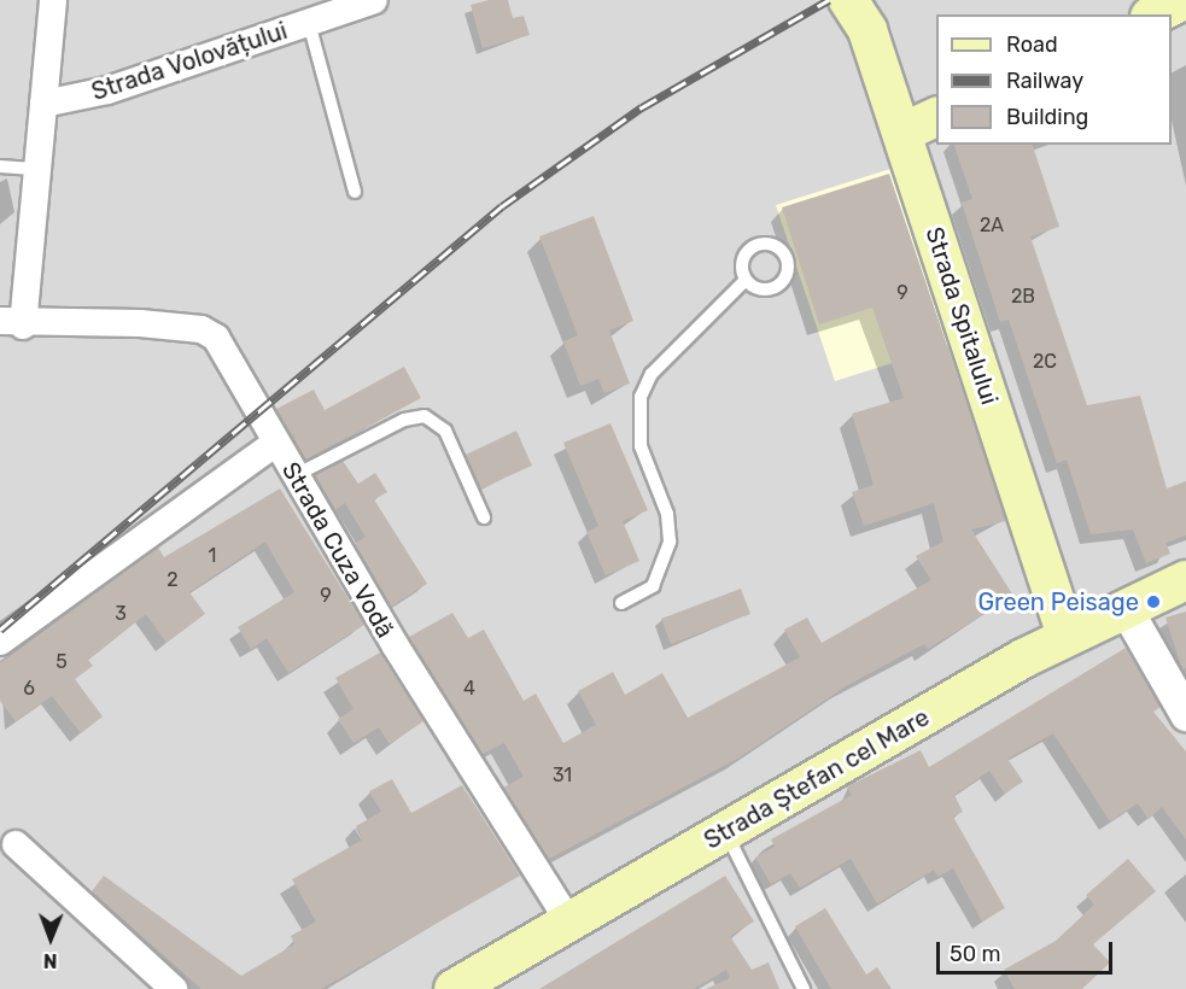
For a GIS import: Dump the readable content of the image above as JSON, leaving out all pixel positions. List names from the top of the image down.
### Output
{
  "streets": {
    "main road": ["Strada Spitalului", "Strada Ștefan cel Mare"],
    "street": ["Strada Volovățului", "Strada Cuza Vodă"]
  },
  "crossings": [
    ["Strada Spitalului", "Strada Ștefan cel Mare"],
    ["Strada Cuza Vodă", "Strada Ștefan cel Mare"]
  ],
  "places": ["Green Peisage"],
  "house_numbers": [
    "2A",
    "9",
    "2B",
    "2C",
    "1",
    "2",
    "9",
    "3",
    "5",
    "6",
    "4",
    "31"
  ],
  "legend": ["Road", "Railway", "Building"],
  "scale_bar": "50 m",
  "north": "bottom"
}
